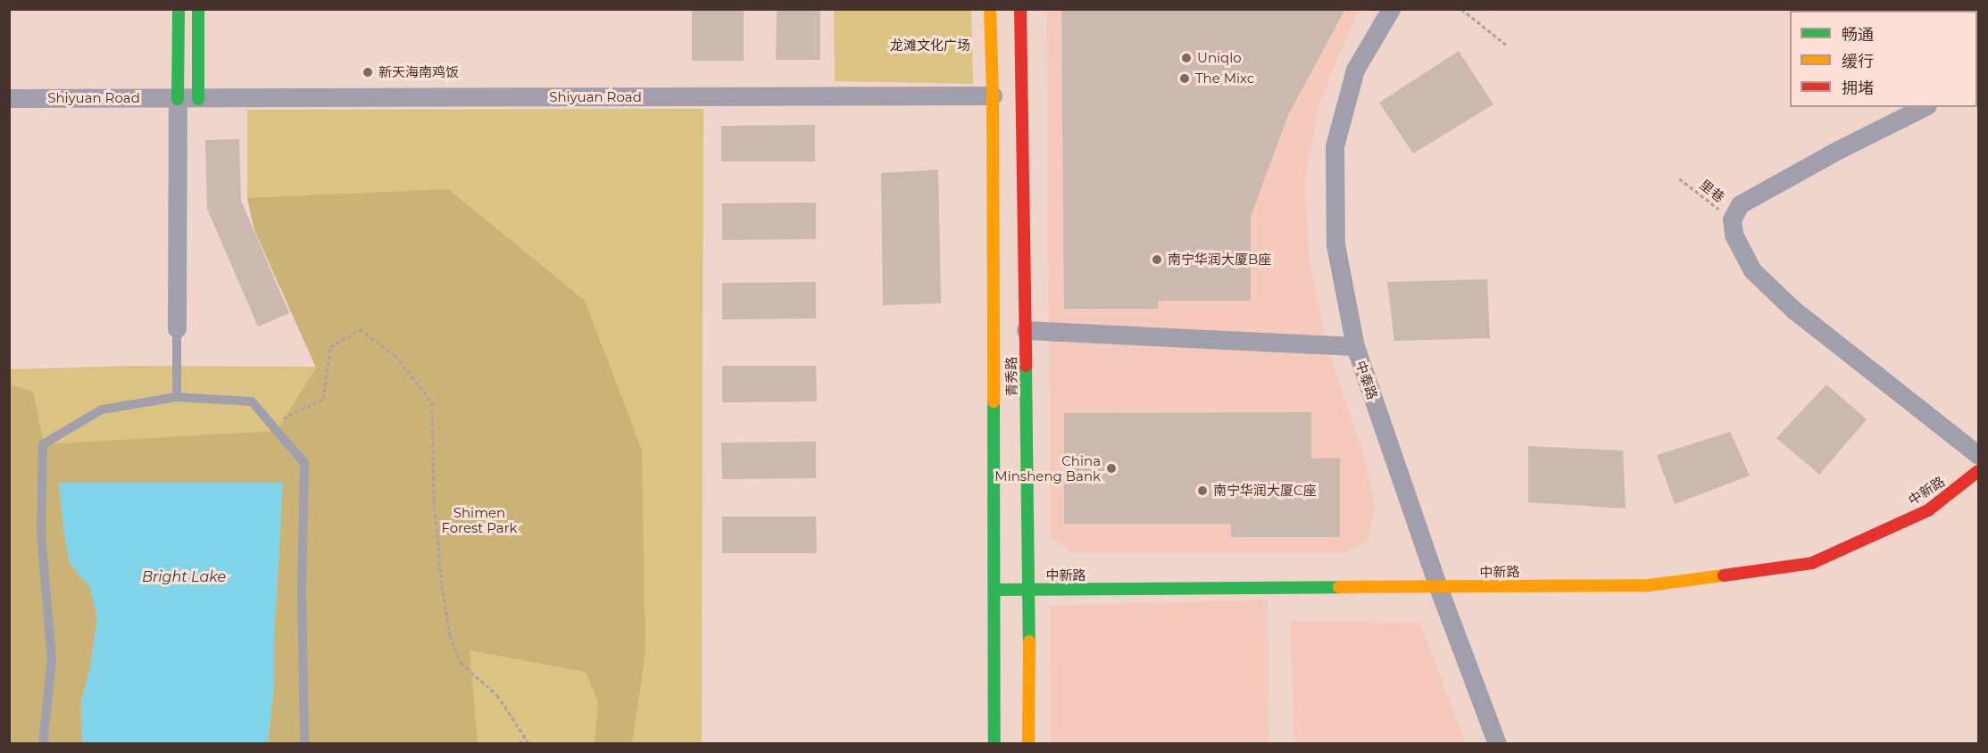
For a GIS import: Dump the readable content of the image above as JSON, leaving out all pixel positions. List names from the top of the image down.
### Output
{
  "streets": {
    "main road": ["青秀路", "中新路"],
    "street": ["Shiyuan Road", "中泰路"],
    "path": ["里巷"]
  },
  "crossings": [
    ["Shiyuan Road", "青秀路"],
    ["青秀路", "中新路"],
    ["中泰路", "中新路"]
  ],
  "water": ["Bright Lake"],
  "parks": ["龙滩文化广场", "Shimen Forest Park"],
  "places": [
    "Uniqlo",
    "新天海南鸡饭",
    "The Mixc",
    "南宁华润大厦B座",
    "China Minsheng Bank",
    "南宁华润大厦C座"
  ],
  "legend": ["畅通", "缓行", "拥堵"]
}
